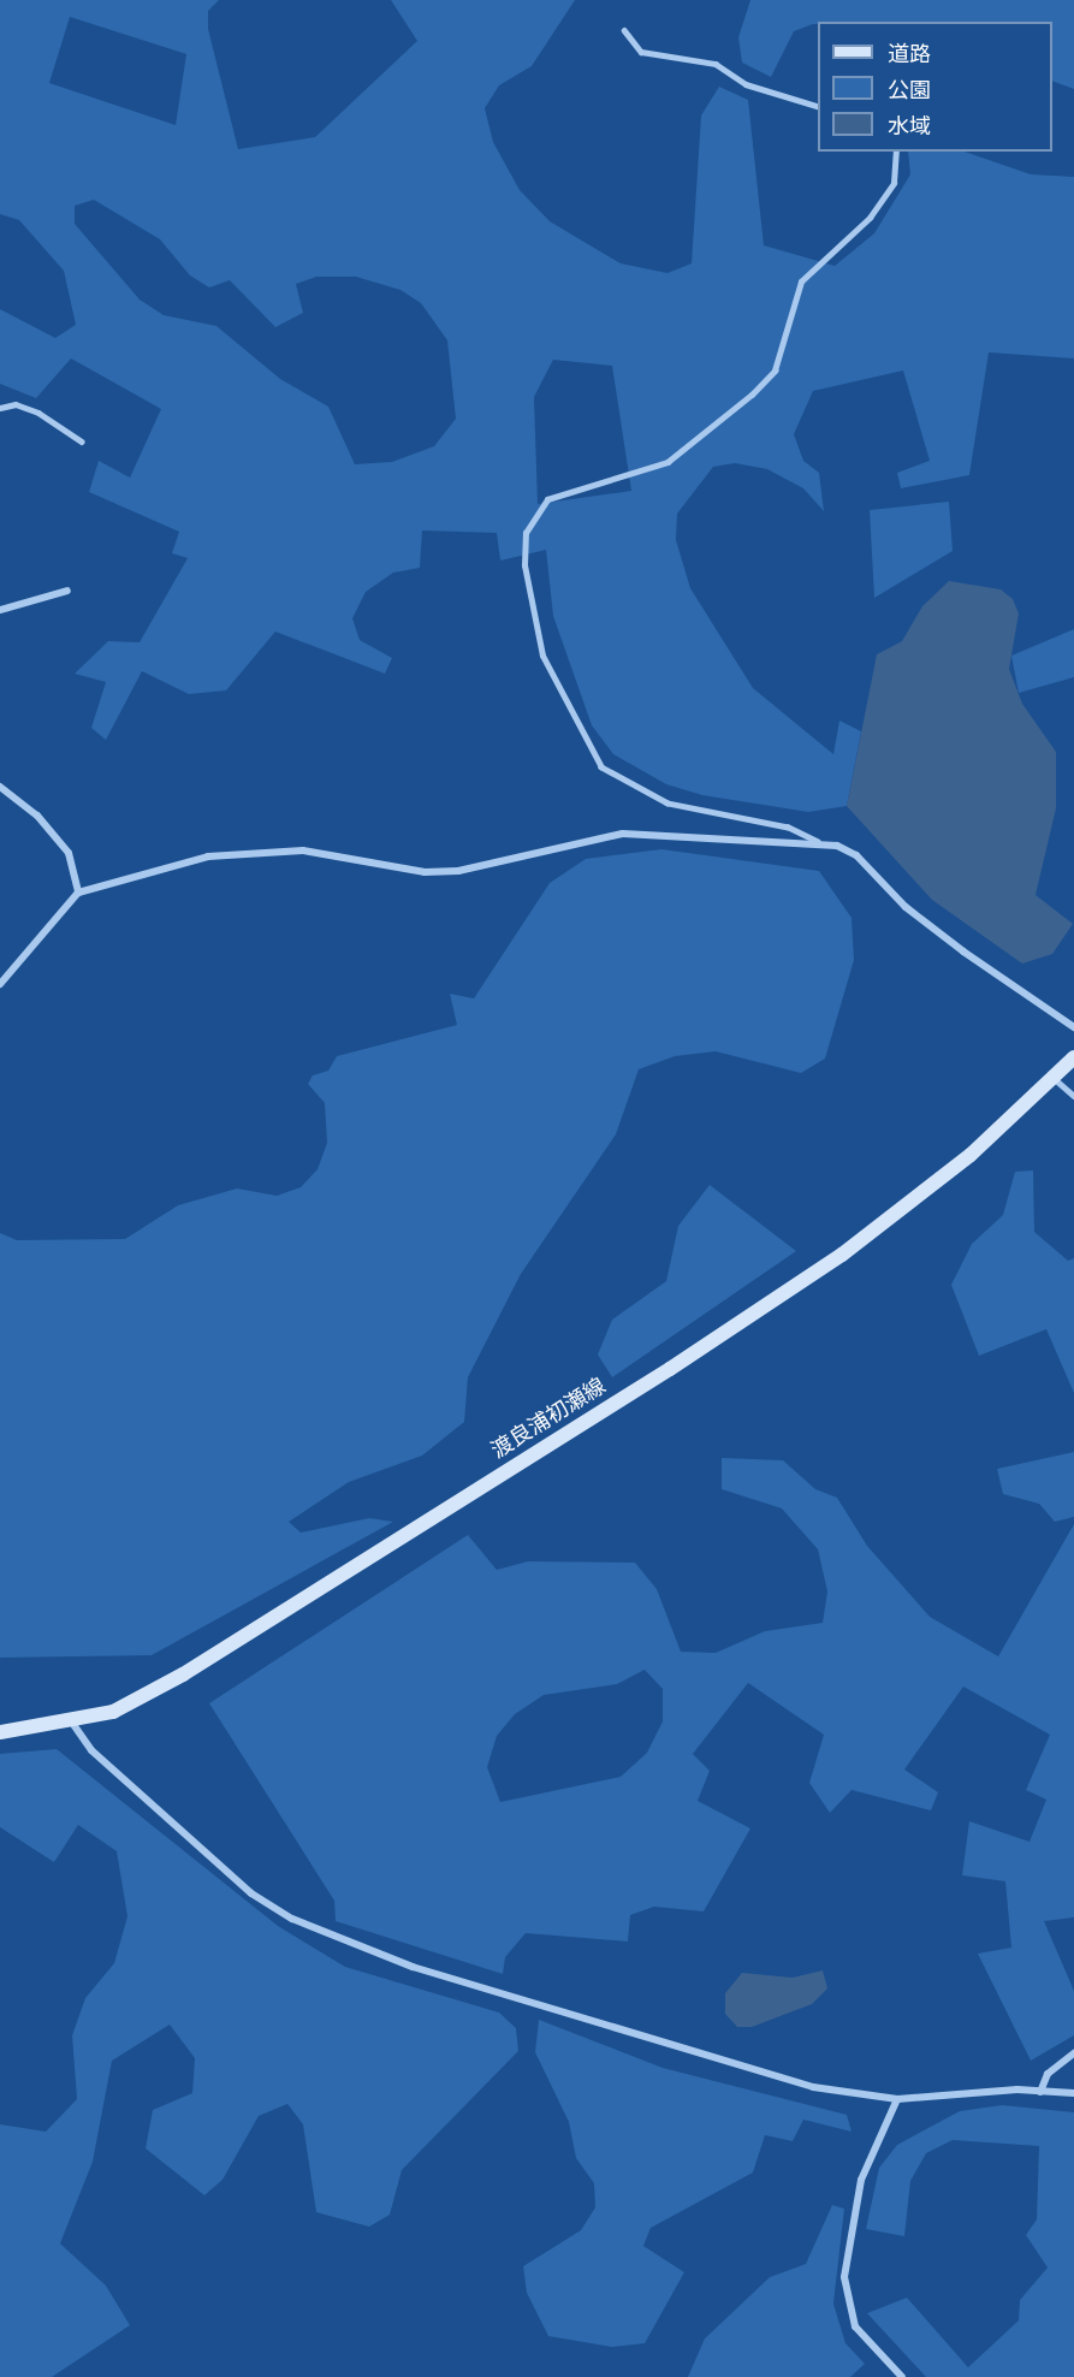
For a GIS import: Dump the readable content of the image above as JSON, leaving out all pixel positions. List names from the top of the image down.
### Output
{
  "streets": {
    "main road": ["渡良浦初瀬線"]
  },
  "legend": ["道路", "公園", "水域"]
}
